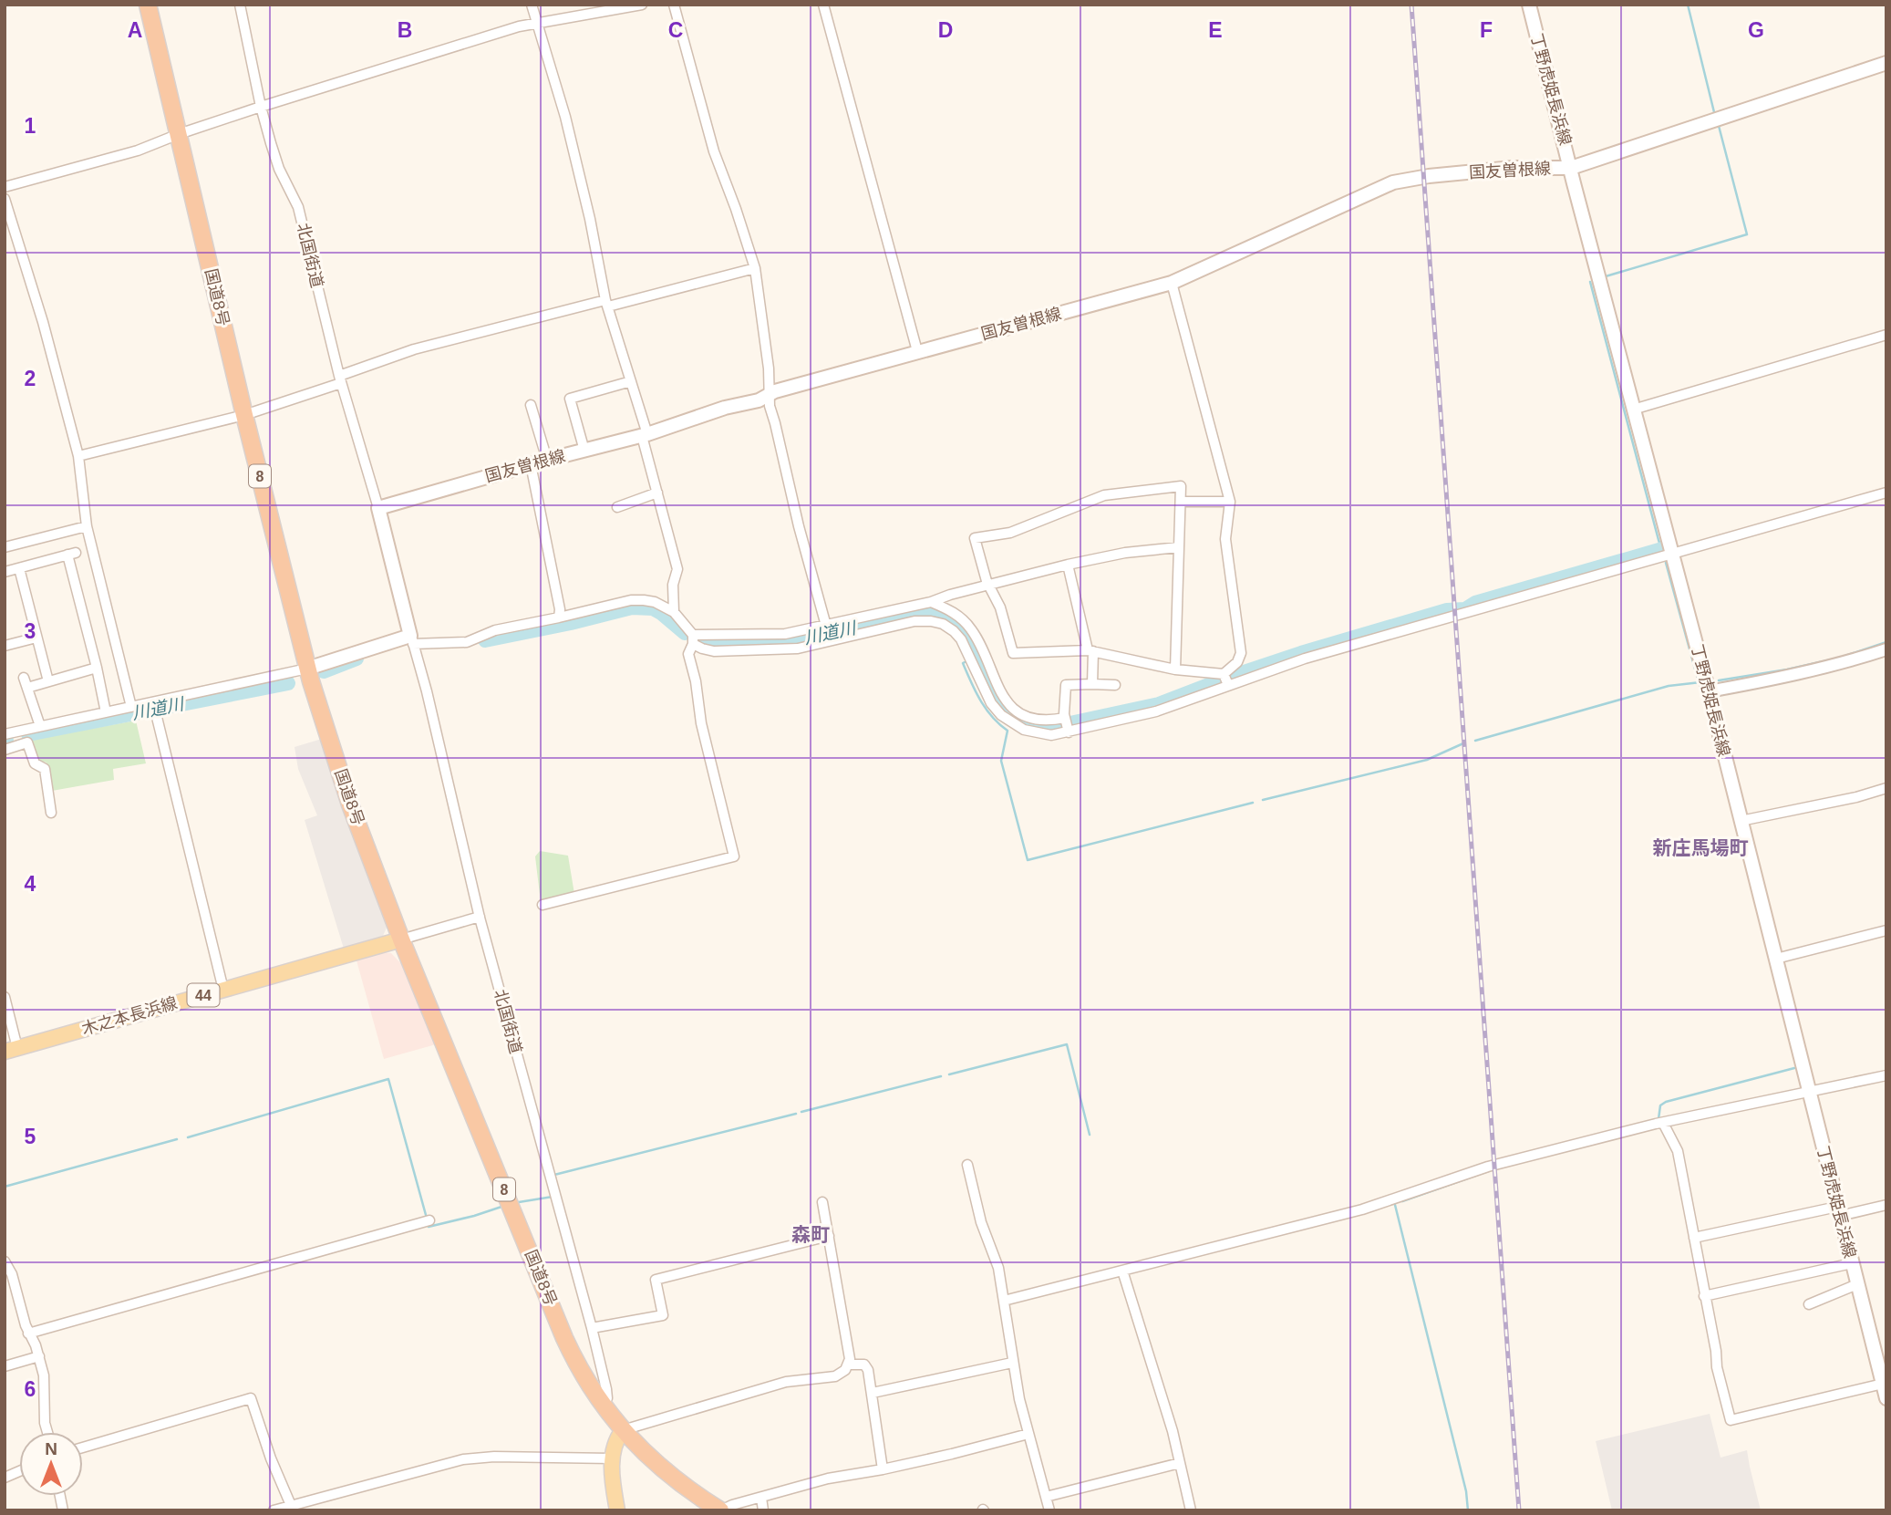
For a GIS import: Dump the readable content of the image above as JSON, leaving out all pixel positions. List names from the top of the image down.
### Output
{
  "streets": {
    "highway": ["国道8号", "8"],
    "main road": [
      "丁野虎姫長浜線",
      "国友曽根線",
      "44",
      "木之本長浜線"
    ],
    "street": ["北国街道"]
  },
  "crossings": [
    ["丁野虎姫長浜線", "国友曽根線"],
    ["国友曽根線", "北国街道"],
    ["北国街道", "国道8号"],
    ["国道8号", "木之本長浜線"]
  ],
  "districts": ["新庄馬場町", "森町"],
  "water": ["川道川"],
  "north": "top",
  "grid": {
    "columns": [
      "A",
      "B",
      "C",
      "D",
      "E",
      "F",
      "G"
    ],
    "rows": [
      "1",
      "2",
      "3",
      "4",
      "5",
      "6"
    ]
  }
}
